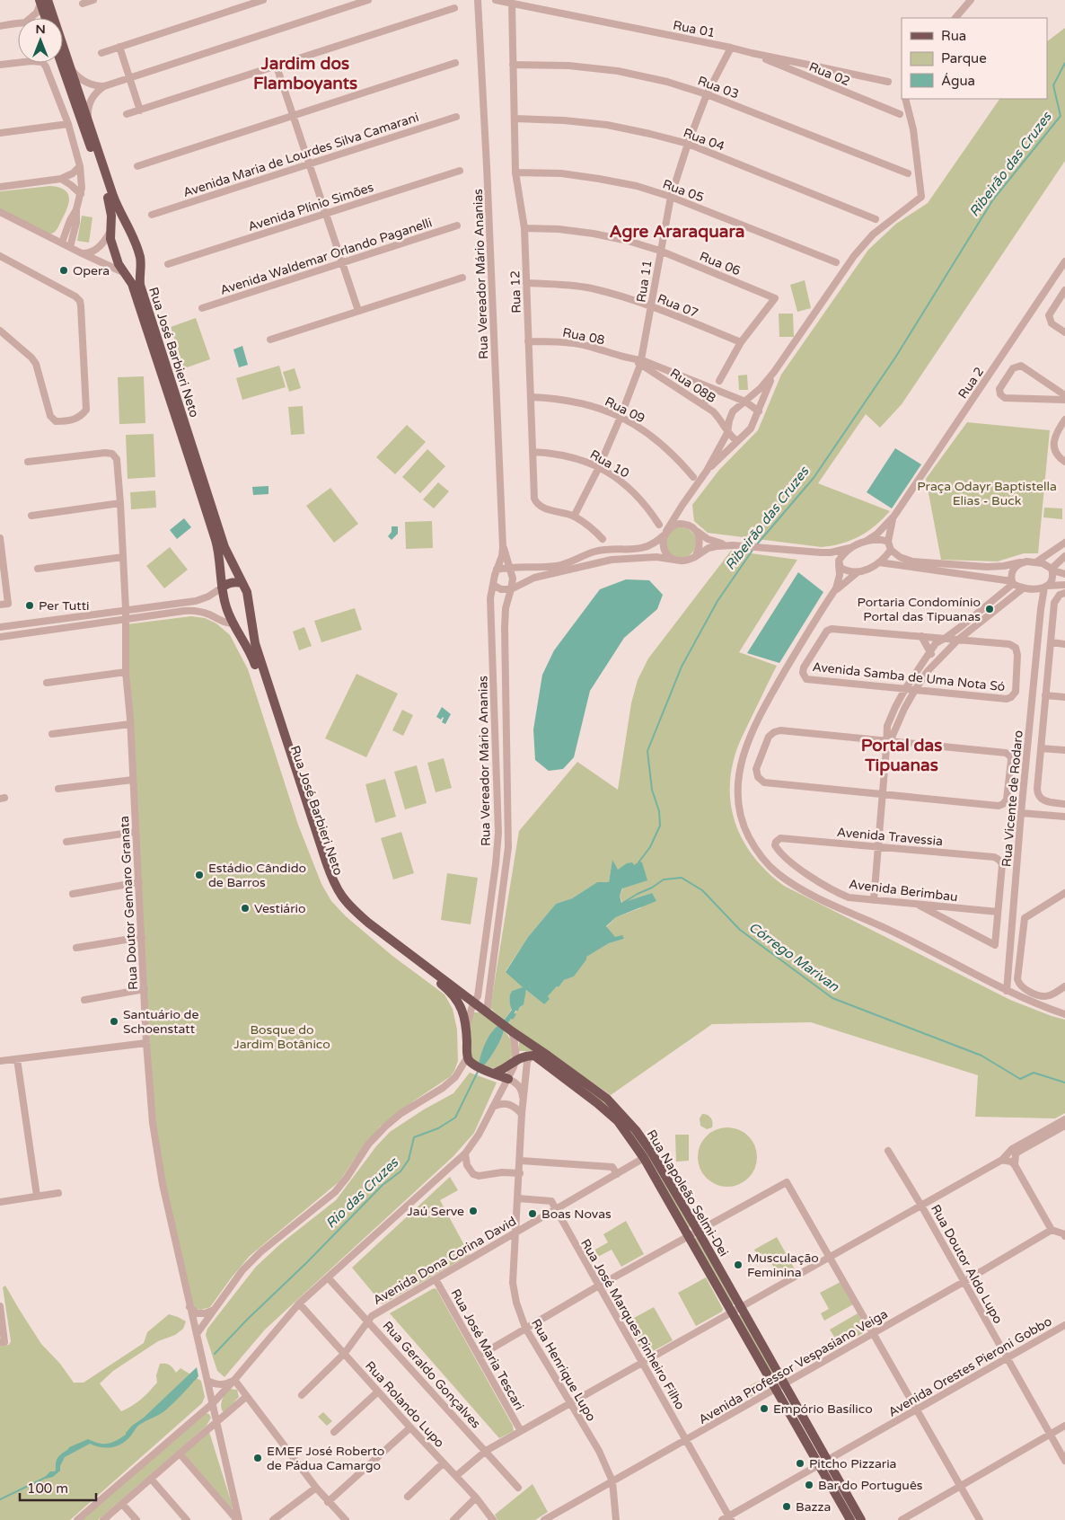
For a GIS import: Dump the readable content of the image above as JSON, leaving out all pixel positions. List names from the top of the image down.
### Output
{
  "streets": {
    "main road": ["Rua José Barbieri Neto", "Rua Napoleão Selmi-Dei"],
    "street": [
      "Rua 01",
      "Rua 02",
      "Rua 03",
      "Rua 04",
      "Avenida Maria de Lourdes Silva Camarani",
      "Rua 05",
      "Avenida Plínio Simões",
      "Avenida Waldemar Orlando Paganelli",
      "Rua 06",
      "Rua Vereador Mário Ananias",
      "Rua 11",
      "Rua 12",
      "Rua 07",
      "Rua 08",
      "Rua 2",
      "Rua 08B",
      "Rua 09",
      "Rua 10",
      "Avenida Samba de Uma Nota Só",
      "Rua Vicente de Rodaro",
      "Avenida Travessia",
      "Avenida Berimbau",
      "Rua Doutor Gennaro Granata",
      "Avenida Dona Corina David",
      "Rua Doutor Aldo Lupo",
      "Rua José Marques Pinheiro Filho",
      "Rua José Maria Tescari",
      "Avenida Professor Vespasiano Veiga",
      "Avenida Orestes Pieroni Gobbo",
      "Rua Henrique Lupo",
      "Rua Geraldo Gonçalves",
      "Rua Rolando Lupo"
    ]
  },
  "crossings": [
    ["Rua 01", "Rua 02"],
    ["Rua 01", "Rua 11"],
    ["Rua 01", "Rua 12"],
    ["Rua 03", "Rua 11"],
    ["Rua 03", "Rua 12"],
    ["Rua 04", "Rua 11"],
    ["Rua 04", "Rua 12"],
    ["Rua 05", "Rua 11"],
    ["Rua 05", "Rua 12"],
    ["Rua 06", "Rua 11"],
    ["Rua 06", "Rua 12"],
    ["Rua 06", "Rua 07"],
    ["Rua Vereador Mário Ananias", "Rua José Barbieri Neto"],
    ["Rua Vereador Mário Ananias", "Rua Napoleão Selmi-Dei"],
    ["Rua 11", "Rua 12"],
    ["Rua 11", "Rua 07"],
    ["Rua 11", "Rua 08"],
    ["Rua 11", "Rua 08B"],
    ["Rua 11", "Rua 09"],
    ["Rua 11", "Rua 10"],
    ["Rua 12", "Rua 07"],
    ["Rua 12", "Rua 08"],
    ["Rua 12", "Rua 09"],
    ["Rua 12", "Rua 10"],
    ["Rua 08", "Rua 08B"],
    ["Rua José Barbieri Neto", "Rua Napoleão Selmi-Dei"],
    ["Avenida Travessia", "Avenida Berimbau"],
    ["Rua Napoleão Selmi-Dei", "Avenida Dona Corina David"],
    ["Rua Napoleão Selmi-Dei", "Avenida Professor Vespasiano Veiga"],
    ["Rua Napoleão Selmi-Dei", "Avenida Orestes Pieroni Gobbo"],
    ["Rua Napoleão Selmi-Dei", "Rua Henrique Lupo"],
    ["Avenida Dona Corina David", "Rua José Marques Pinheiro Filho"],
    ["Avenida Dona Corina David", "Rua José Maria Tescari"],
    ["Avenida Dona Corina David", "Rua Henrique Lupo"],
    ["Avenida Dona Corina David", "Rua Geraldo Gonçalves"],
    ["Avenida Dona Corina David", "Rua Rolando Lupo"],
    ["Rua Doutor Aldo Lupo", "Avenida Professor Vespasiano Veiga"],
    ["Rua Doutor Aldo Lupo", "Avenida Orestes Pieroni Gobbo"],
    ["Rua José Marques Pinheiro Filho", "Avenida Professor Vespasiano Veiga"],
    ["Rua José Marques Pinheiro Filho", "Avenida Orestes Pieroni Gobbo"],
    ["Avenida Professor Vespasiano Veiga", "Rua Henrique Lupo"]
  ],
  "districts": ["Jardim dos Flamboyants", "Agre Araraquara", "Portal das Tipuanas"],
  "water": ["Ribeirão das Cruzes", "Córrego Marivan", "Rio das Cruzes"],
  "parks": ["Praça Odayr Baptistella Elias - Buck", "Bosque do Jardim Botânico"],
  "places": [
    "Opera",
    "Per Tutti",
    "Portaria Condomínio Portal das Tipuanas",
    "Estádio Cândido de Barros",
    "Vestiário",
    "Santuário de Schoenstatt",
    "Jaú Serve",
    "Boas Novas",
    "Musculação Feminina",
    "Empório Basílico",
    "EMEF José Roberto de Pádua Camargo",
    "Pitcho Pizzaria",
    "Bar do Português",
    "Bazza"
  ],
  "legend": ["Rua", "Parque", "Água"],
  "scale_bar": "100 m",
  "north": "top"
}
